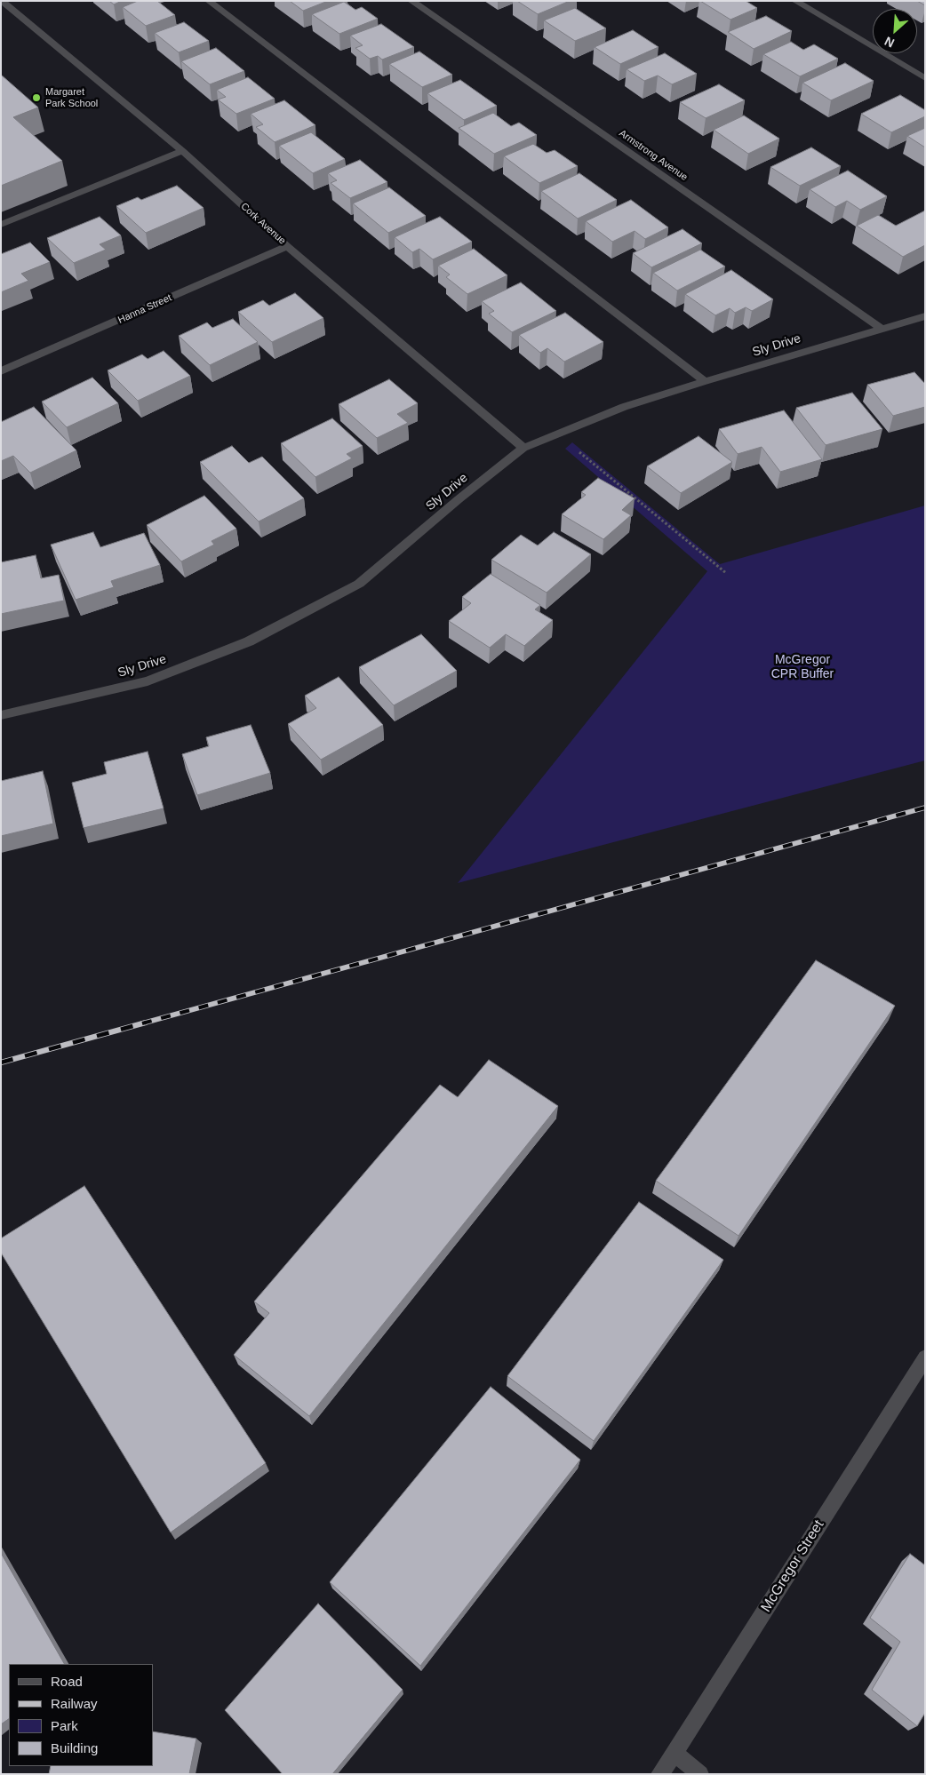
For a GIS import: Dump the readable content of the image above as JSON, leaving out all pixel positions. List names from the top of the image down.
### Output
{
  "streets": {
    "street": [
      "Armstrong Avenue",
      "Cork Avenue",
      "Hanna Street",
      "Sly Drive",
      "McGregor Street"
    ]
  },
  "crossings": [
    ["Armstrong Avenue", "Sly Drive"],
    ["Cork Avenue", "Hanna Street"],
    ["Cork Avenue", "Sly Drive"]
  ],
  "parks": ["McGregor CPR Buffer"],
  "places": ["Margaret Park School"],
  "legend": [
    "Road",
    "Railway",
    "Park",
    "Building"
  ],
  "north": "bottom left"
}
